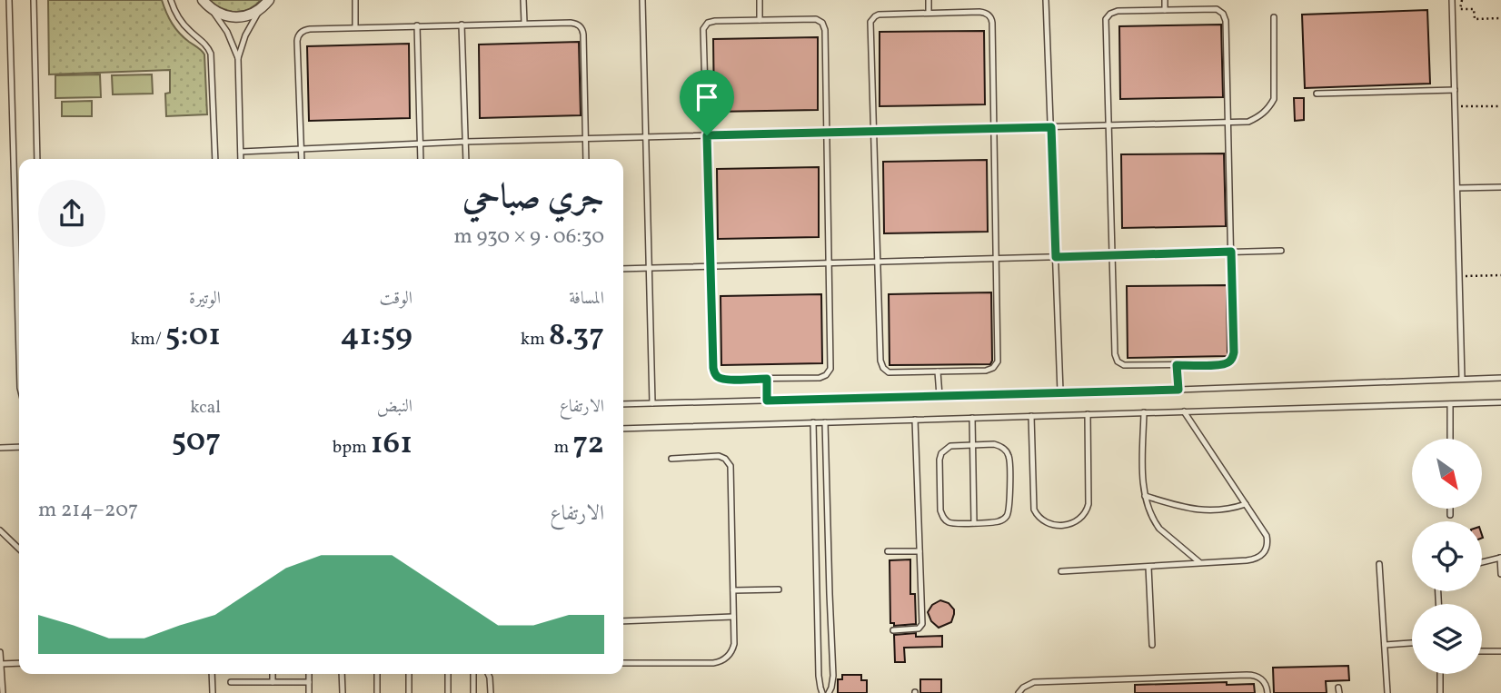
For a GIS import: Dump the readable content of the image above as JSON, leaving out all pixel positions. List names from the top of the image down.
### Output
{
  "north": "bottom right",
  "page": {
    "heading": ["جري صباحي", "06:30 · 9 × 930 m"],
    "stats": [
      ["المسافة", "8.37 km"],
      ["الوقت", "41:59"],
      ["الوتيرة", "5:01 /km"],
      ["الارتفاع", "72 m"],
      ["النبض", "161 bpm"],
      ["kcal", "507"]
    ],
    "chart": ["الارتفاع", "207–214 m"]
  }
}
